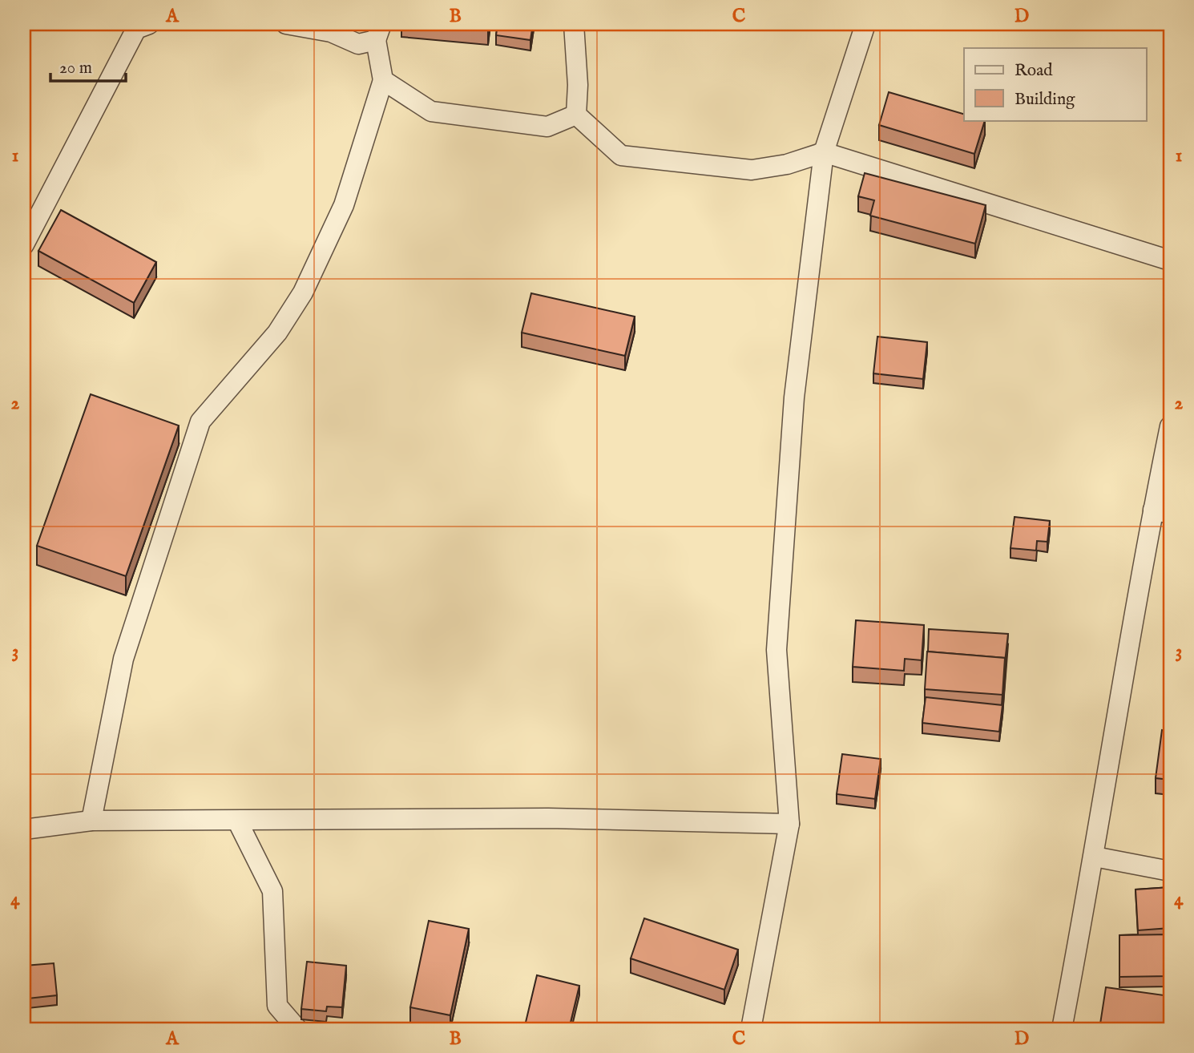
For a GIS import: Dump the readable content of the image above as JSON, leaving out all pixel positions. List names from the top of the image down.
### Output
{
  "legend": ["Road", "Building"],
  "scale_bar": "20 m",
  "grid": {
    "columns": [
      "A",
      "B",
      "C",
      "D"
    ],
    "rows": [
      "1",
      "2",
      "3",
      "4"
    ]
  }
}
